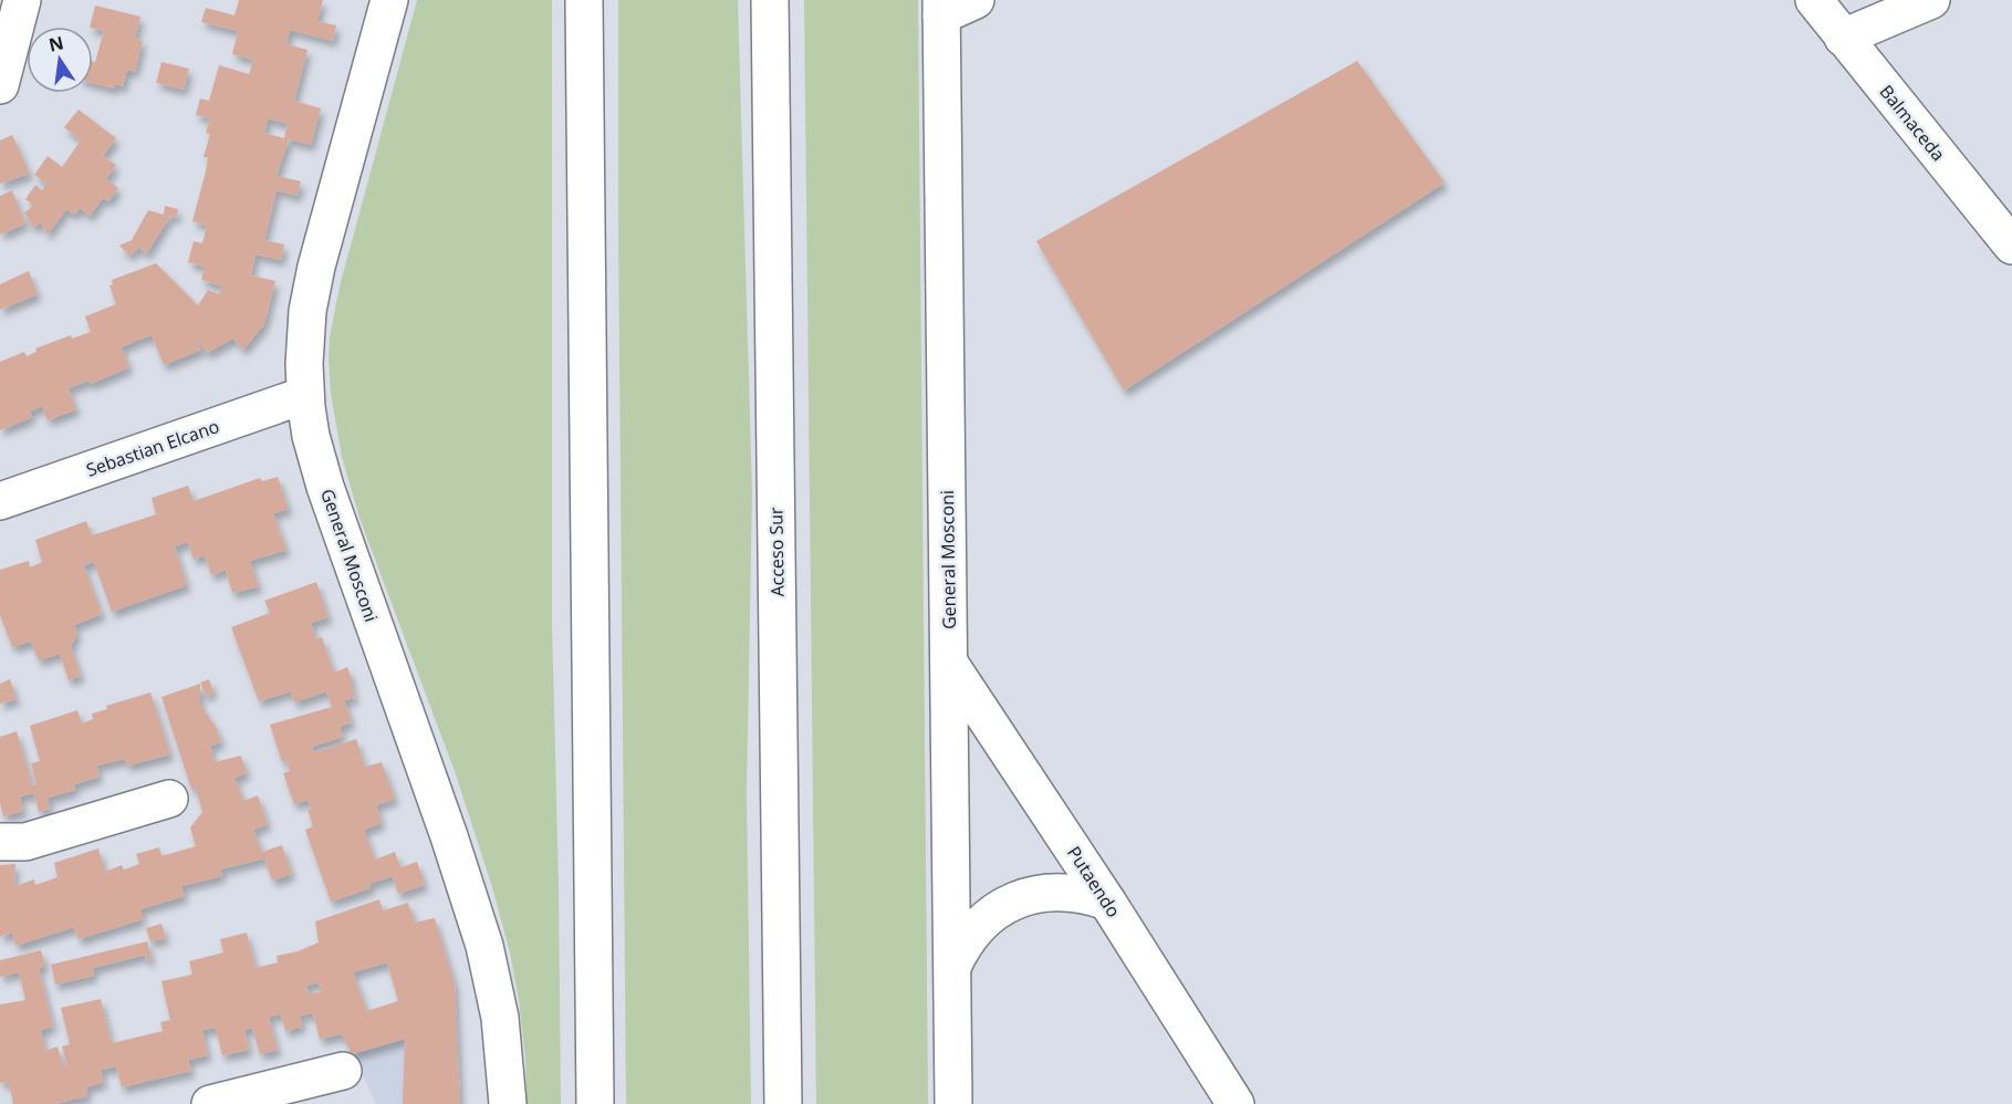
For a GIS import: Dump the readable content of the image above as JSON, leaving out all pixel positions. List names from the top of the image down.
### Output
{
  "streets": {
    "main road": [
      "Balmaceda",
      "Sebastian Elcano",
      "Acceso Sur",
      "General Mosconi",
      "Putaendo"
    ]
  },
  "crossings": [
    ["Sebastian Elcano", "General Mosconi"],
    ["General Mosconi", "Putaendo"]
  ],
  "north": "top"
}
